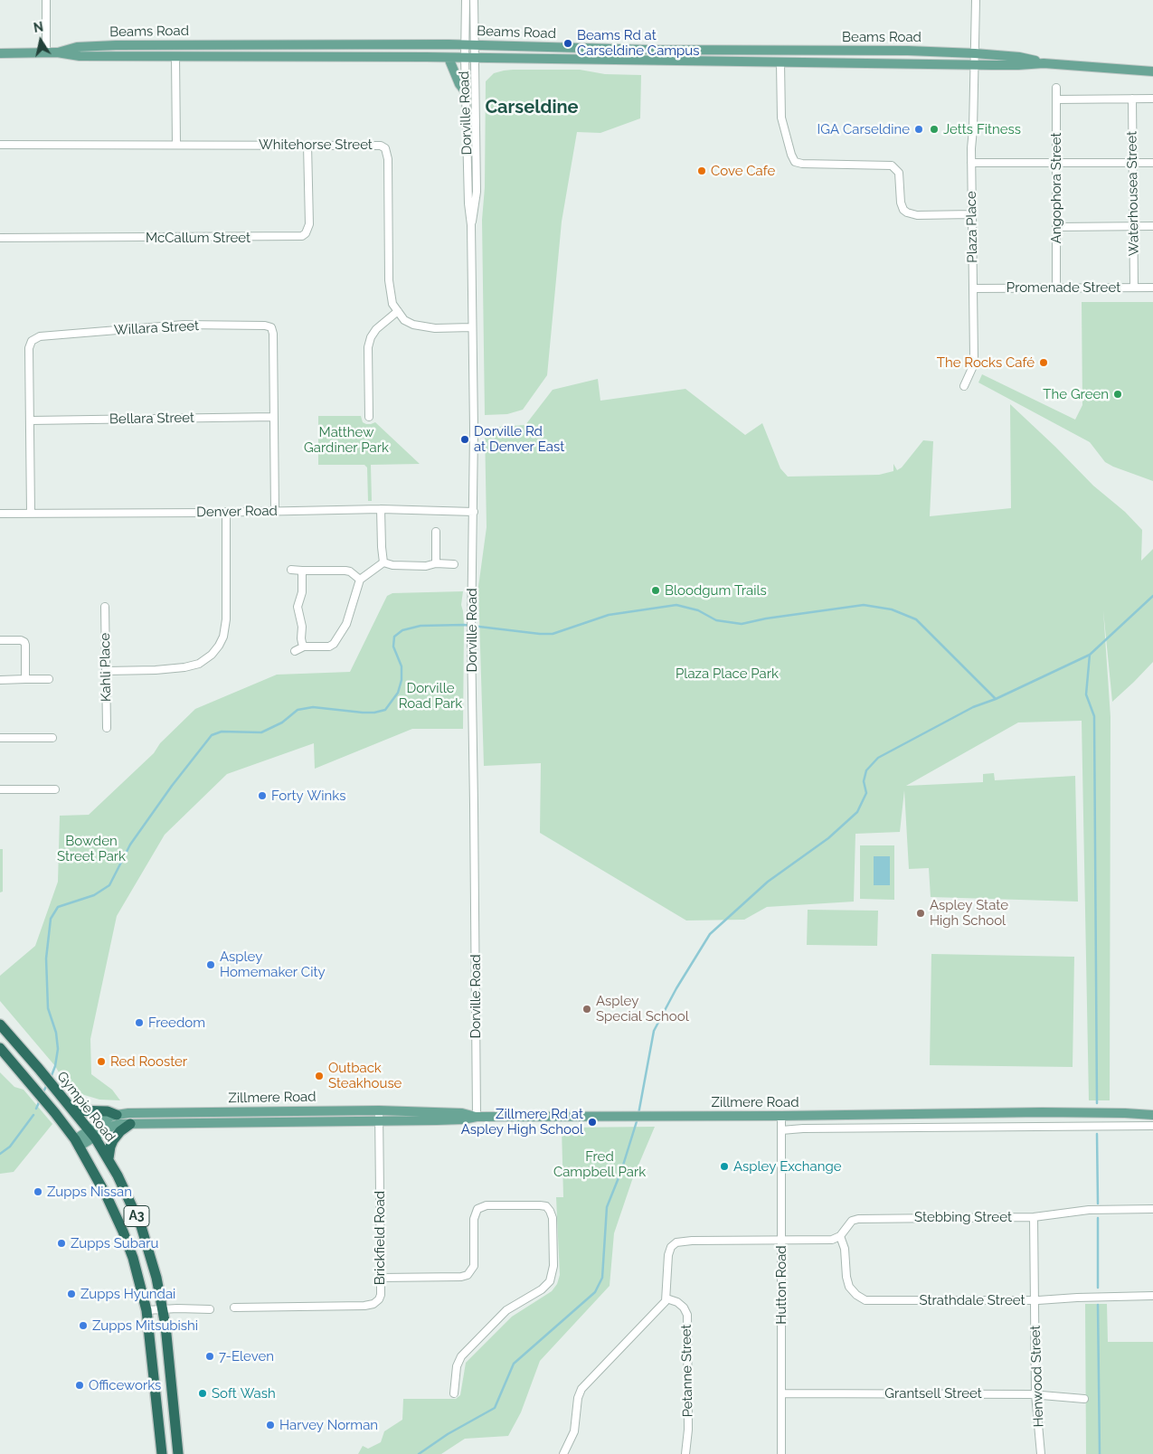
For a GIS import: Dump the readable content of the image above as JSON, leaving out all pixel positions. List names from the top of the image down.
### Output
{
  "streets": {
    "highway": ["Gympie Road", "A3"],
    "main road": ["Beams Road", "Zillmere Road"],
    "street": [
      "Dorville Road",
      "Whitehorse Street",
      "Angophora Street",
      "Waterhousea Street",
      "Plaza Place",
      "McCallum Street",
      "Promenade Street",
      "Willara Street",
      "Bellara Street",
      "Denver Road",
      "Kahli Place",
      "Stebbing Street",
      "Brickfield Road",
      "Hutton Road",
      "Strathdale Street",
      "Petanne Street",
      "Henwood Street",
      "Grantsell Street"
    ]
  },
  "crossings": [
    ["Beams Road", "Dorville Road"],
    ["Beams Road", "Plaza Place"],
    ["Dorville Road", "Denver Road"],
    ["Dorville Road", "Zillmere Road"],
    ["Whitehorse Street", "McCallum Street"],
    ["Angophora Street", "Promenade Street"],
    ["Waterhousea Street", "Promenade Street"],
    ["Plaza Place", "Promenade Street"],
    ["Willara Street", "Bellara Street"],
    ["Willara Street", "Denver Road"],
    ["Zillmere Road", "Gympie Road"],
    ["Zillmere Road", "Brickfield Road"],
    ["Zillmere Road", "Hutton Road"],
    ["Stebbing Street", "Strathdale Street"],
    ["Stebbing Street", "Henwood Street"],
    ["Hutton Road", "Grantsell Street"],
    ["Strathdale Street", "Henwood Street"],
    ["Henwood Street", "Grantsell Street"]
  ],
  "districts": ["Carseldine"],
  "parks": [
    "Matthew Gardiner Park",
    "Plaza Place Park",
    "Dorville Road Park",
    "Bowden Street Park",
    "Fred Campbell Park"
  ],
  "places": [
    "Beams Rd at Carseldine Campus",
    "IGA Carseldine",
    "Jetts Fitness",
    "Cove Cafe",
    "The Rocks Café",
    "The Green",
    "Dorville Rd at Denver East",
    "Bloodgum Trails",
    "Forty Winks",
    "Aspley State High School",
    "Aspley Homemaker City",
    "Aspley Special School",
    "Freedom",
    "Red Rooster",
    "Outback Steakhouse",
    "Zillmere Rd at Aspley High School",
    "Aspley Exchange",
    "Zupps Nissan",
    "Zupps Subaru",
    "Zupps Hyundai",
    "Zupps Mitsubishi",
    "7-Eleven",
    "Officeworks",
    "Soft Wash",
    "Harvey Norman"
  ],
  "north": "top"
}
